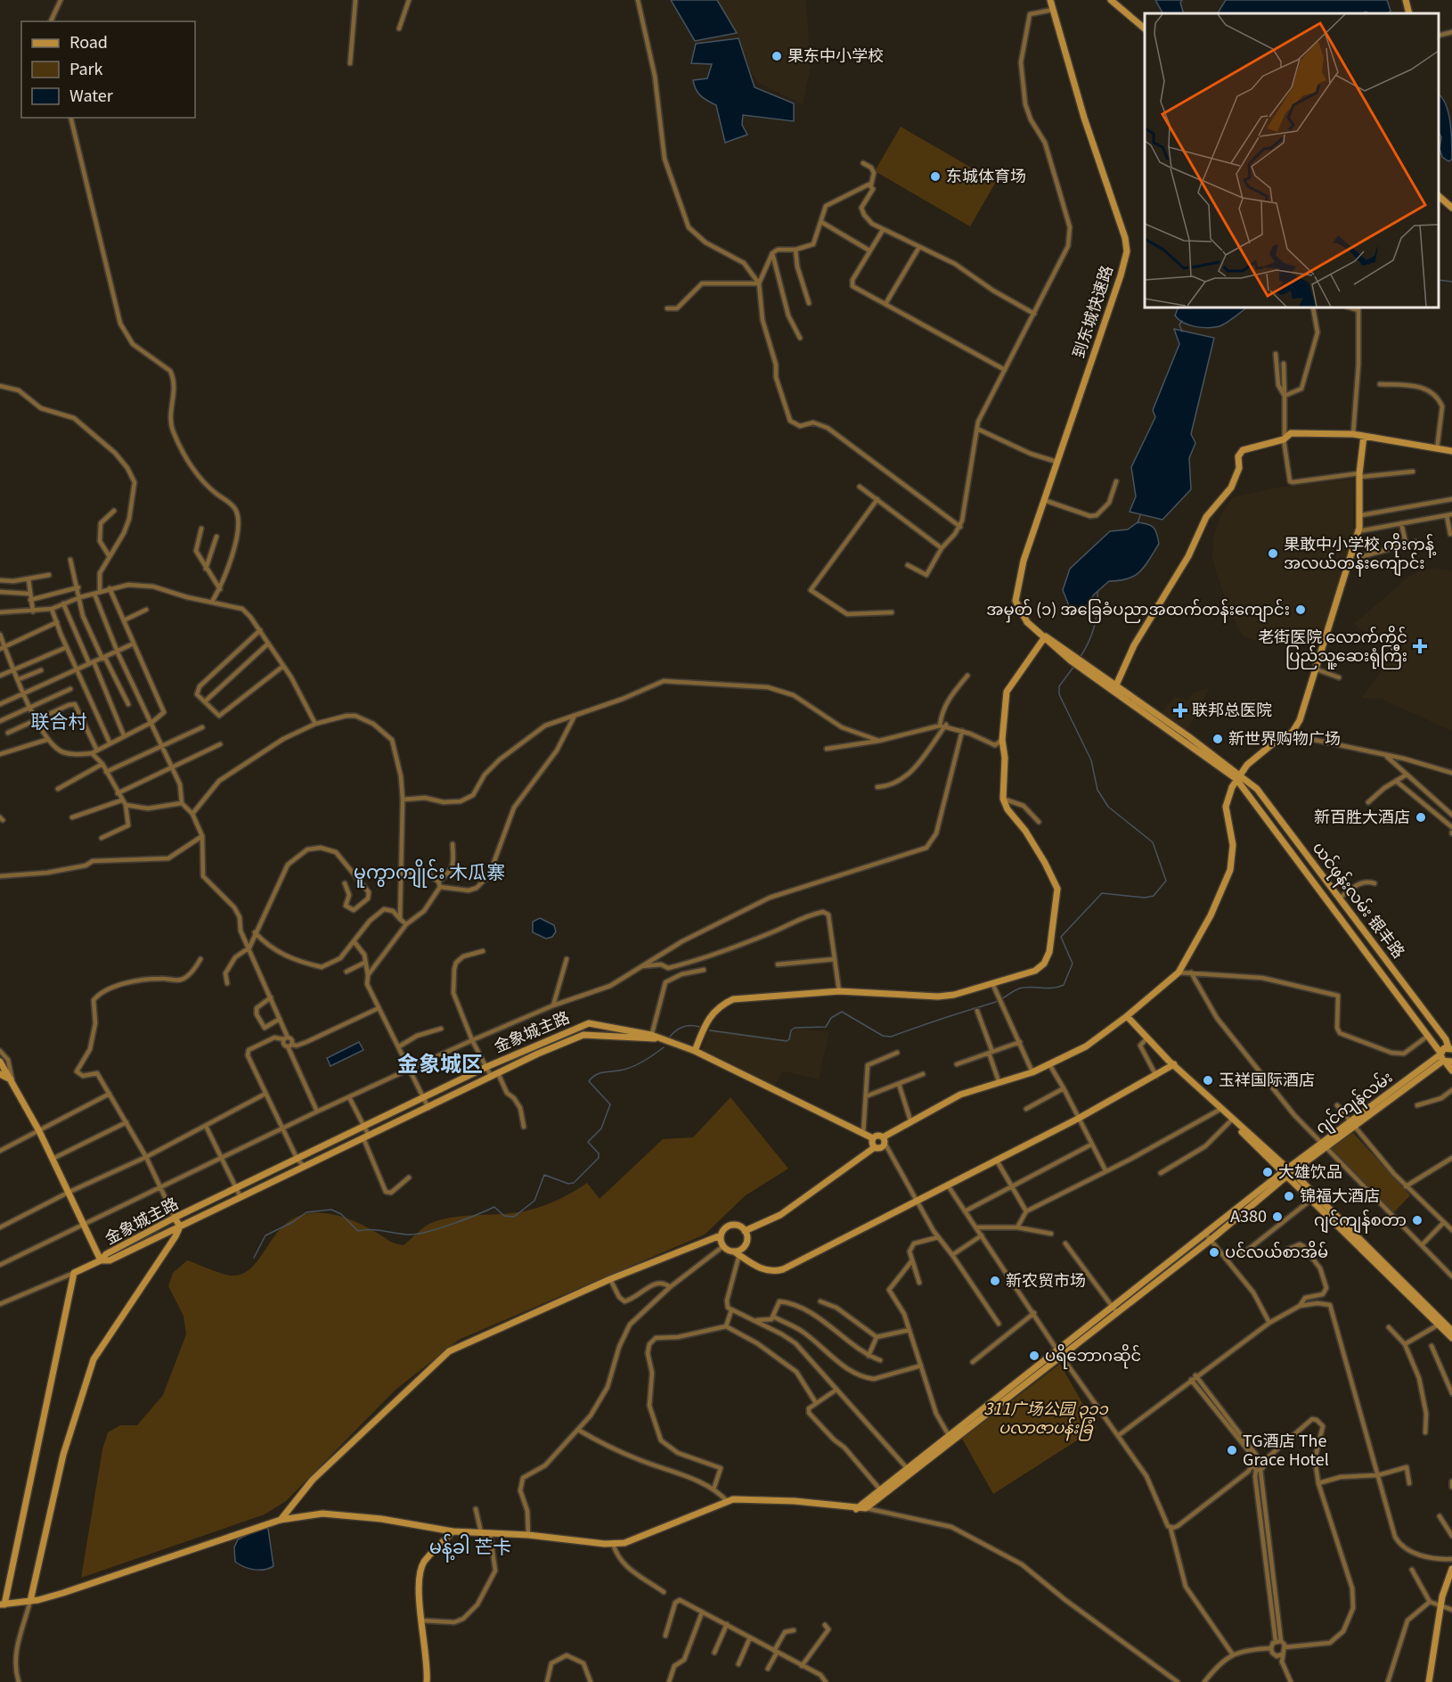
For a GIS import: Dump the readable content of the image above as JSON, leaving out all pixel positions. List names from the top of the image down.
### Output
{
  "streets": {
    "main road": [
      "到东城快速路",
      "ယင်ဖုန်းလမ်း 银丰路",
      "金象城主路",
      "ဂျင်ကျန်လမ်း"
    ]
  },
  "crossings": [
    ["ယင်ဖုန်းလမ်း 银丰路", "ဂျင်ကျန်လမ်း"]
  ],
  "districts": [
    "联合村",
    "မူကွာကျိုင်း 木瓜寨",
    "金象城区",
    "မန့်ခါ 芒卡"
  ],
  "parks": ["311广场公园 ၃၁၁ ပလာဇာပန်းခြံ"],
  "places": {
    "other": [
      "果东中小学校",
      "东城体育场",
      "果敢中小学校 ကိုးကန့် အလယ်တန်းကျောင်း",
      "အမှတ် (၁) အခြေခံပညာအထက်တန်းကျောင်း",
      "新世界购物广场",
      "新百胜大酒店",
      "玉祥国际酒店",
      "大雄饮品",
      "锦福大酒店",
      "A380",
      "ဂျင်ကျန်စတာ",
      "ပင်လယ်စာအိမ်",
      "新农贸市场",
      "ပရိဘောဂဆိုင်",
      "TG酒店 The Grace Hotel"
    ],
    "health": ["老街医院 လောက်ကိုင် ပြည်သူ့ဆေးရုံကြီး", "联邦总医院"]
  },
  "legend": ["Road", "Park", "Water"]
}
